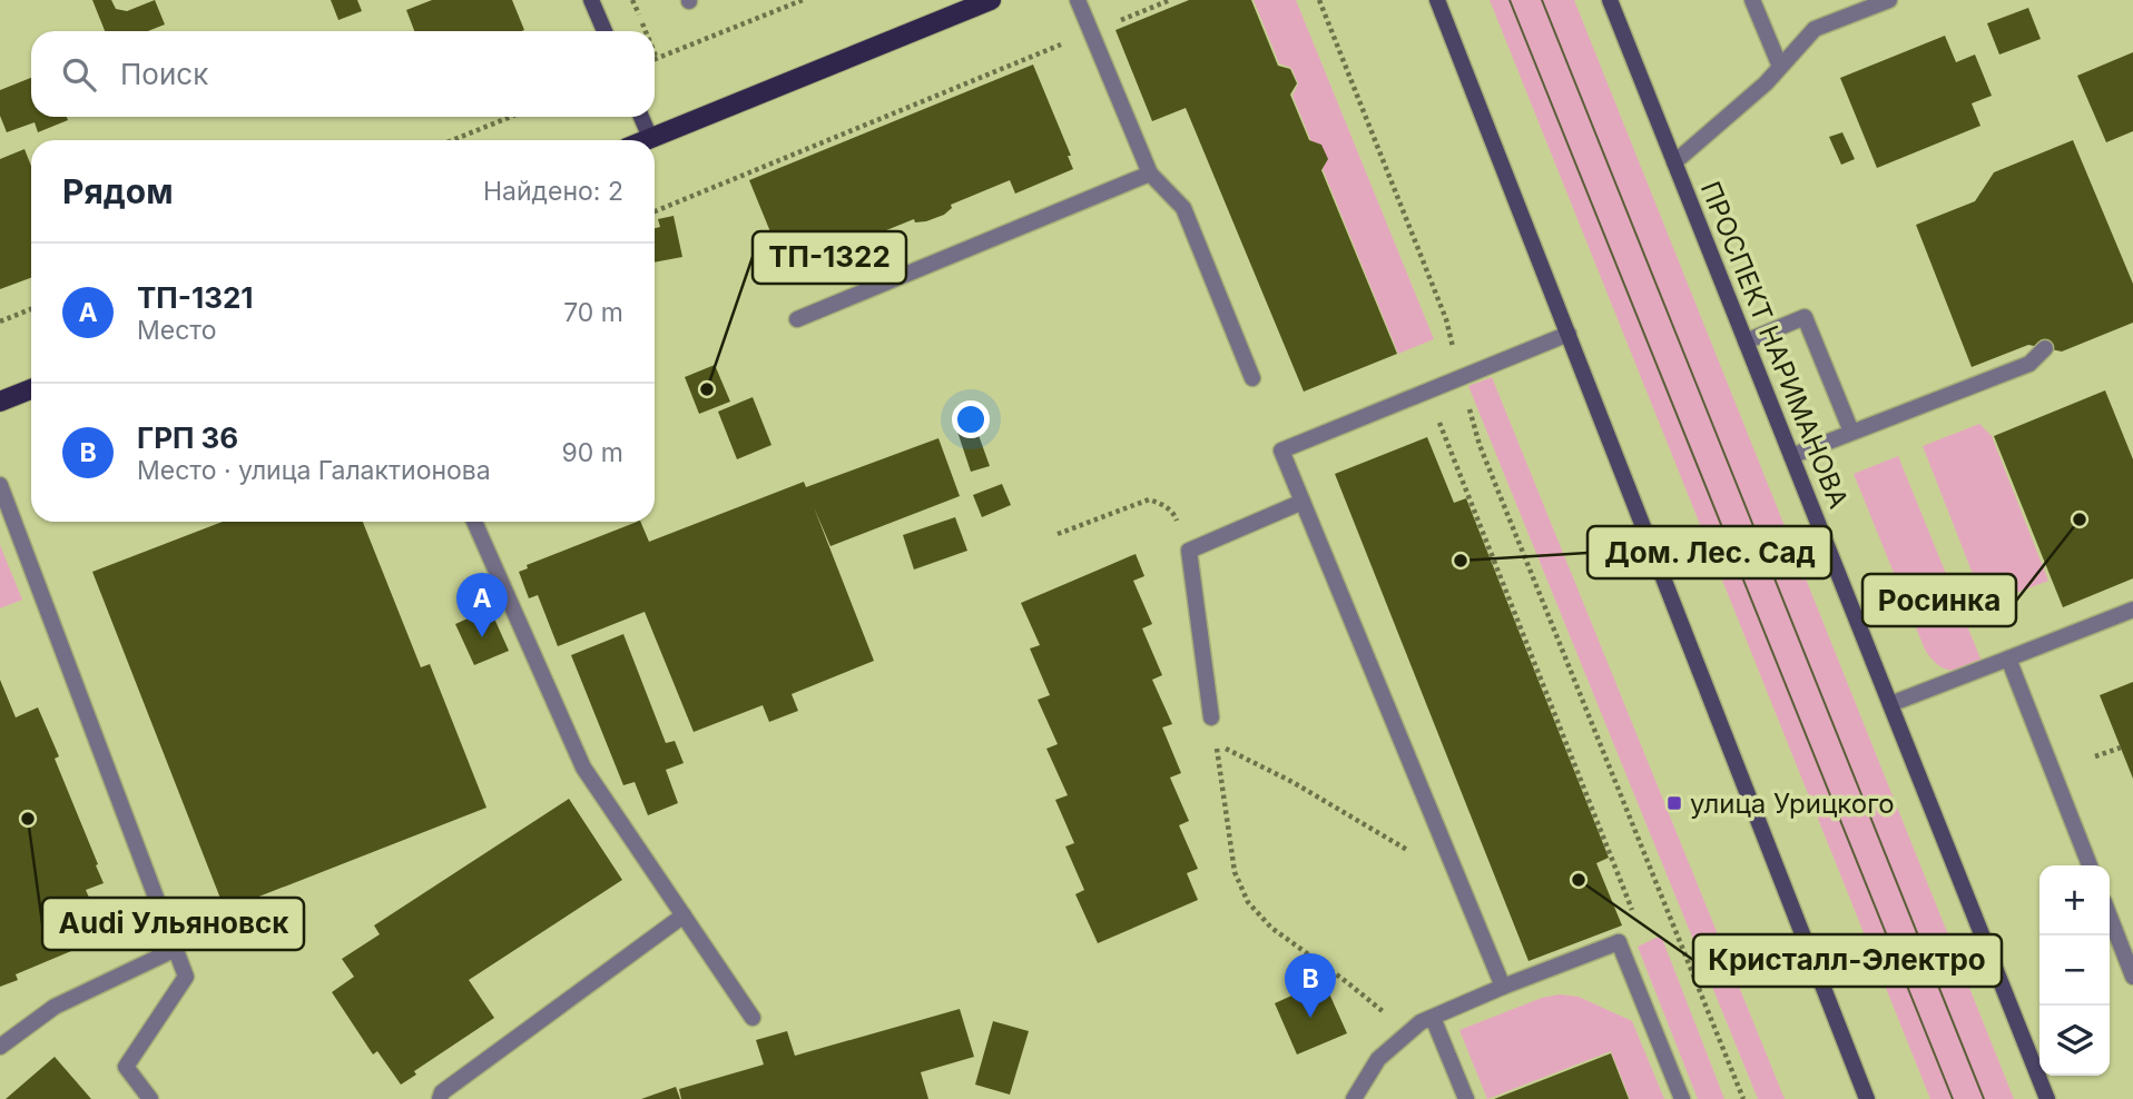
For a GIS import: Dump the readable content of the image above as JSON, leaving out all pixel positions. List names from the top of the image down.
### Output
{
  "streets": {
    "main road": ["ПРОСПЕКТ НАРИМАНОВА"]
  },
  "places": {
    "other": [
      "ТП-1322",
      "Росинка",
      "Дом. Лес. Сад",
      "Audi Ульяновск",
      "Кристалл-Электро"
    ],
    "transit": ["улица Урицкого"]
  },
  "page": {
    "search": "Поиск",
    "heading": ["Рядом", "Найдено: 2"],
    "list": [
      {
        "mark": "A",
        "name": "ТП-1321",
        "note": "Место",
        "value": "70 m"
      },
      {
        "mark": "B",
        "name": "ГРП 36",
        "note": "Место · улица Галактионова",
        "value": "90 m"
      }
    ],
    "pins": ["A", "B"],
    "map_buttons": ["+", "−"]
  }
}
